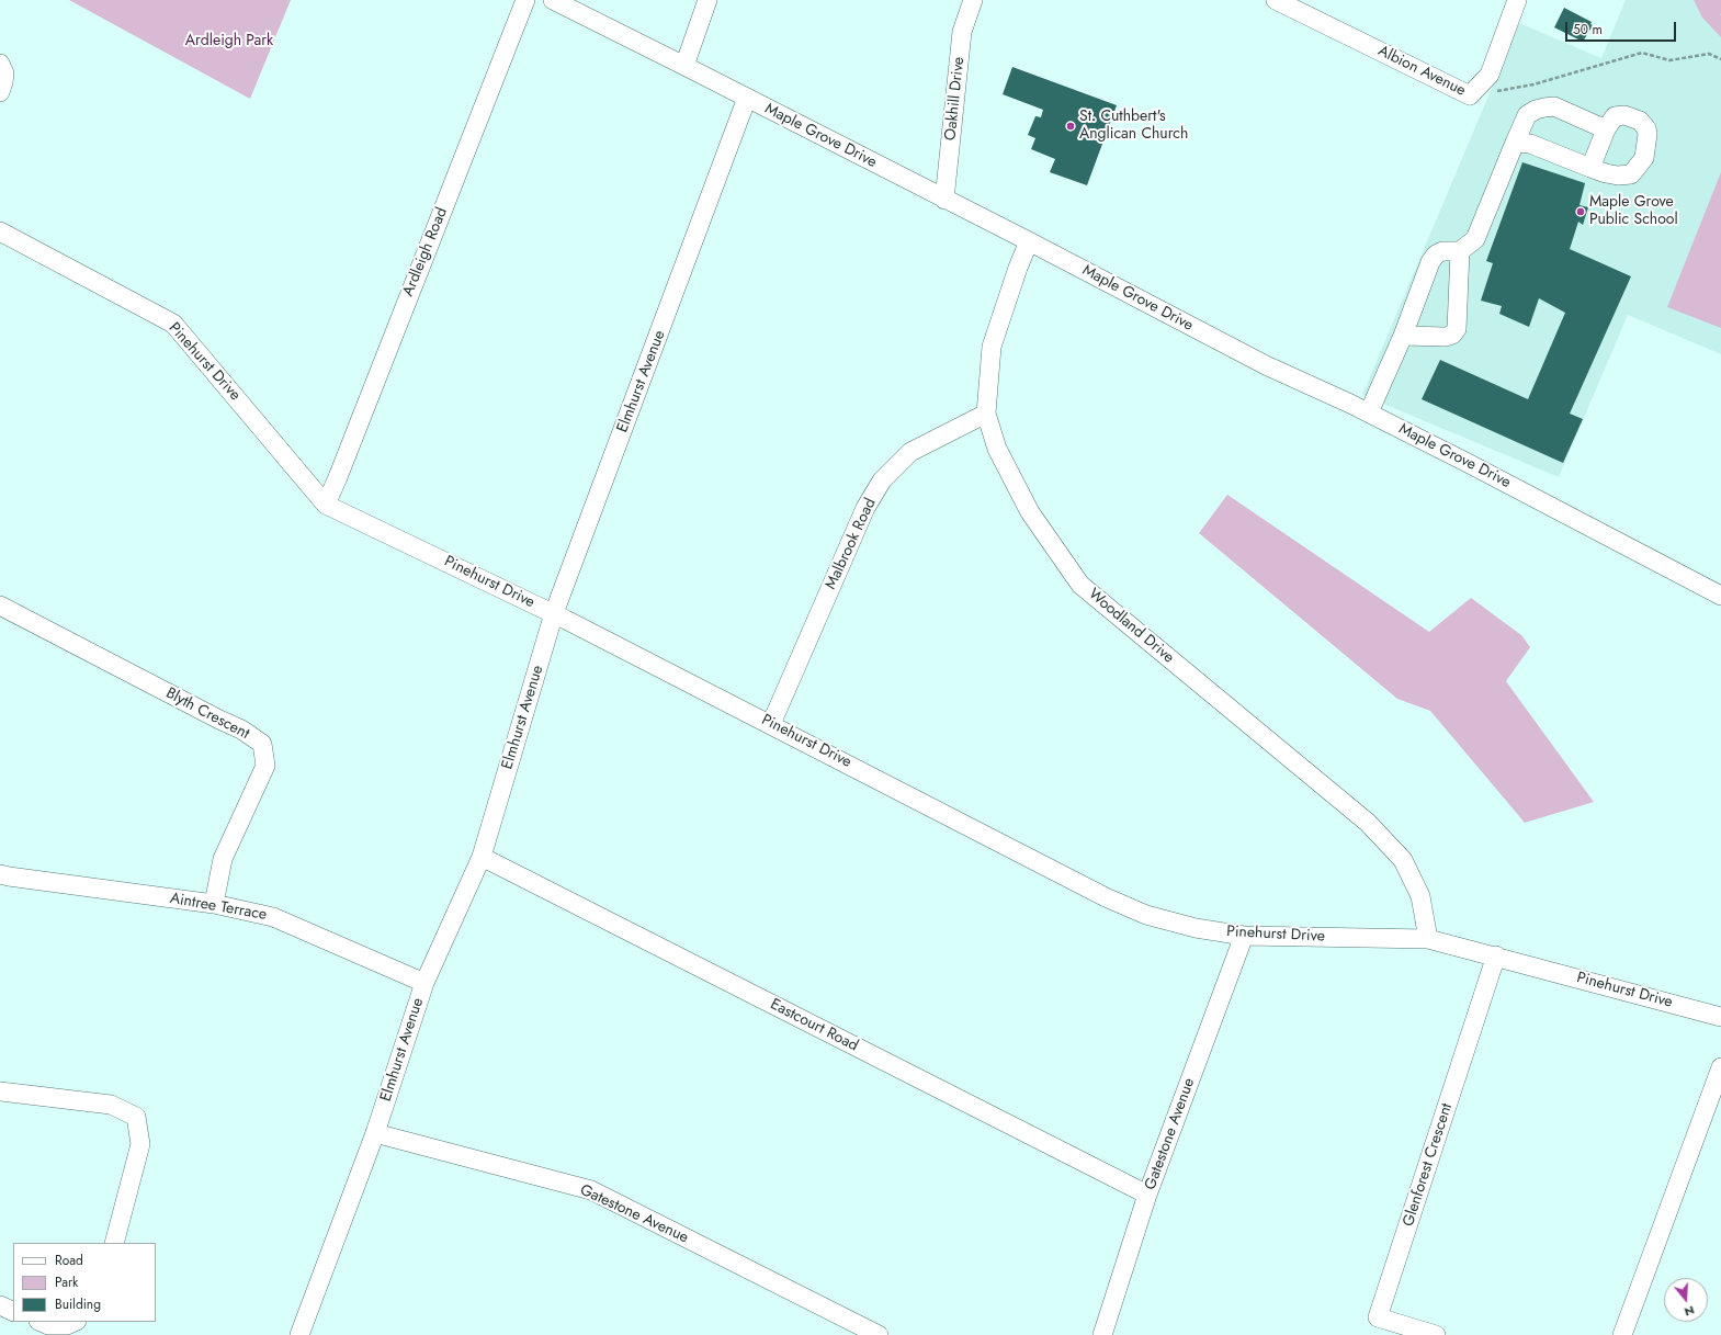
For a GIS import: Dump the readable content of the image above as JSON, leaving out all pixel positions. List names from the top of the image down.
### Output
{
  "streets": {
    "street": [
      "Albion Avenue",
      "Oakhill Drive",
      "Maple Grove Drive",
      "Ardleigh Road",
      "Pinehurst Drive",
      "Elmhurst Avenue",
      "Malbrook Road",
      "Woodland Drive",
      "Blyth Crescent",
      "Aintree Terrace",
      "Eastcourt Road",
      "Gatestone Avenue",
      "Glenforest Crescent"
    ]
  },
  "crossings": [
    ["Oakhill Drive", "Maple Grove Drive"],
    ["Maple Grove Drive", "Elmhurst Avenue"],
    ["Maple Grove Drive", "Woodland Drive"],
    ["Ardleigh Road", "Pinehurst Drive"],
    ["Pinehurst Drive", "Elmhurst Avenue"],
    ["Pinehurst Drive", "Malbrook Road"],
    ["Pinehurst Drive", "Woodland Drive"],
    ["Pinehurst Drive", "Gatestone Avenue"],
    ["Pinehurst Drive", "Glenforest Crescent"],
    ["Elmhurst Avenue", "Aintree Terrace"],
    ["Elmhurst Avenue", "Eastcourt Road"],
    ["Elmhurst Avenue", "Gatestone Avenue"],
    ["Malbrook Road", "Woodland Drive"],
    ["Blyth Crescent", "Aintree Terrace"],
    ["Eastcourt Road", "Gatestone Avenue"]
  ],
  "parks": ["Ardleigh Park"],
  "places": ["St. Cuthbert's Anglican Church", "Maple Grove Public School"],
  "legend": ["Road", "Park", "Building"],
  "scale_bar": "50 m",
  "north": "bottom"
}
